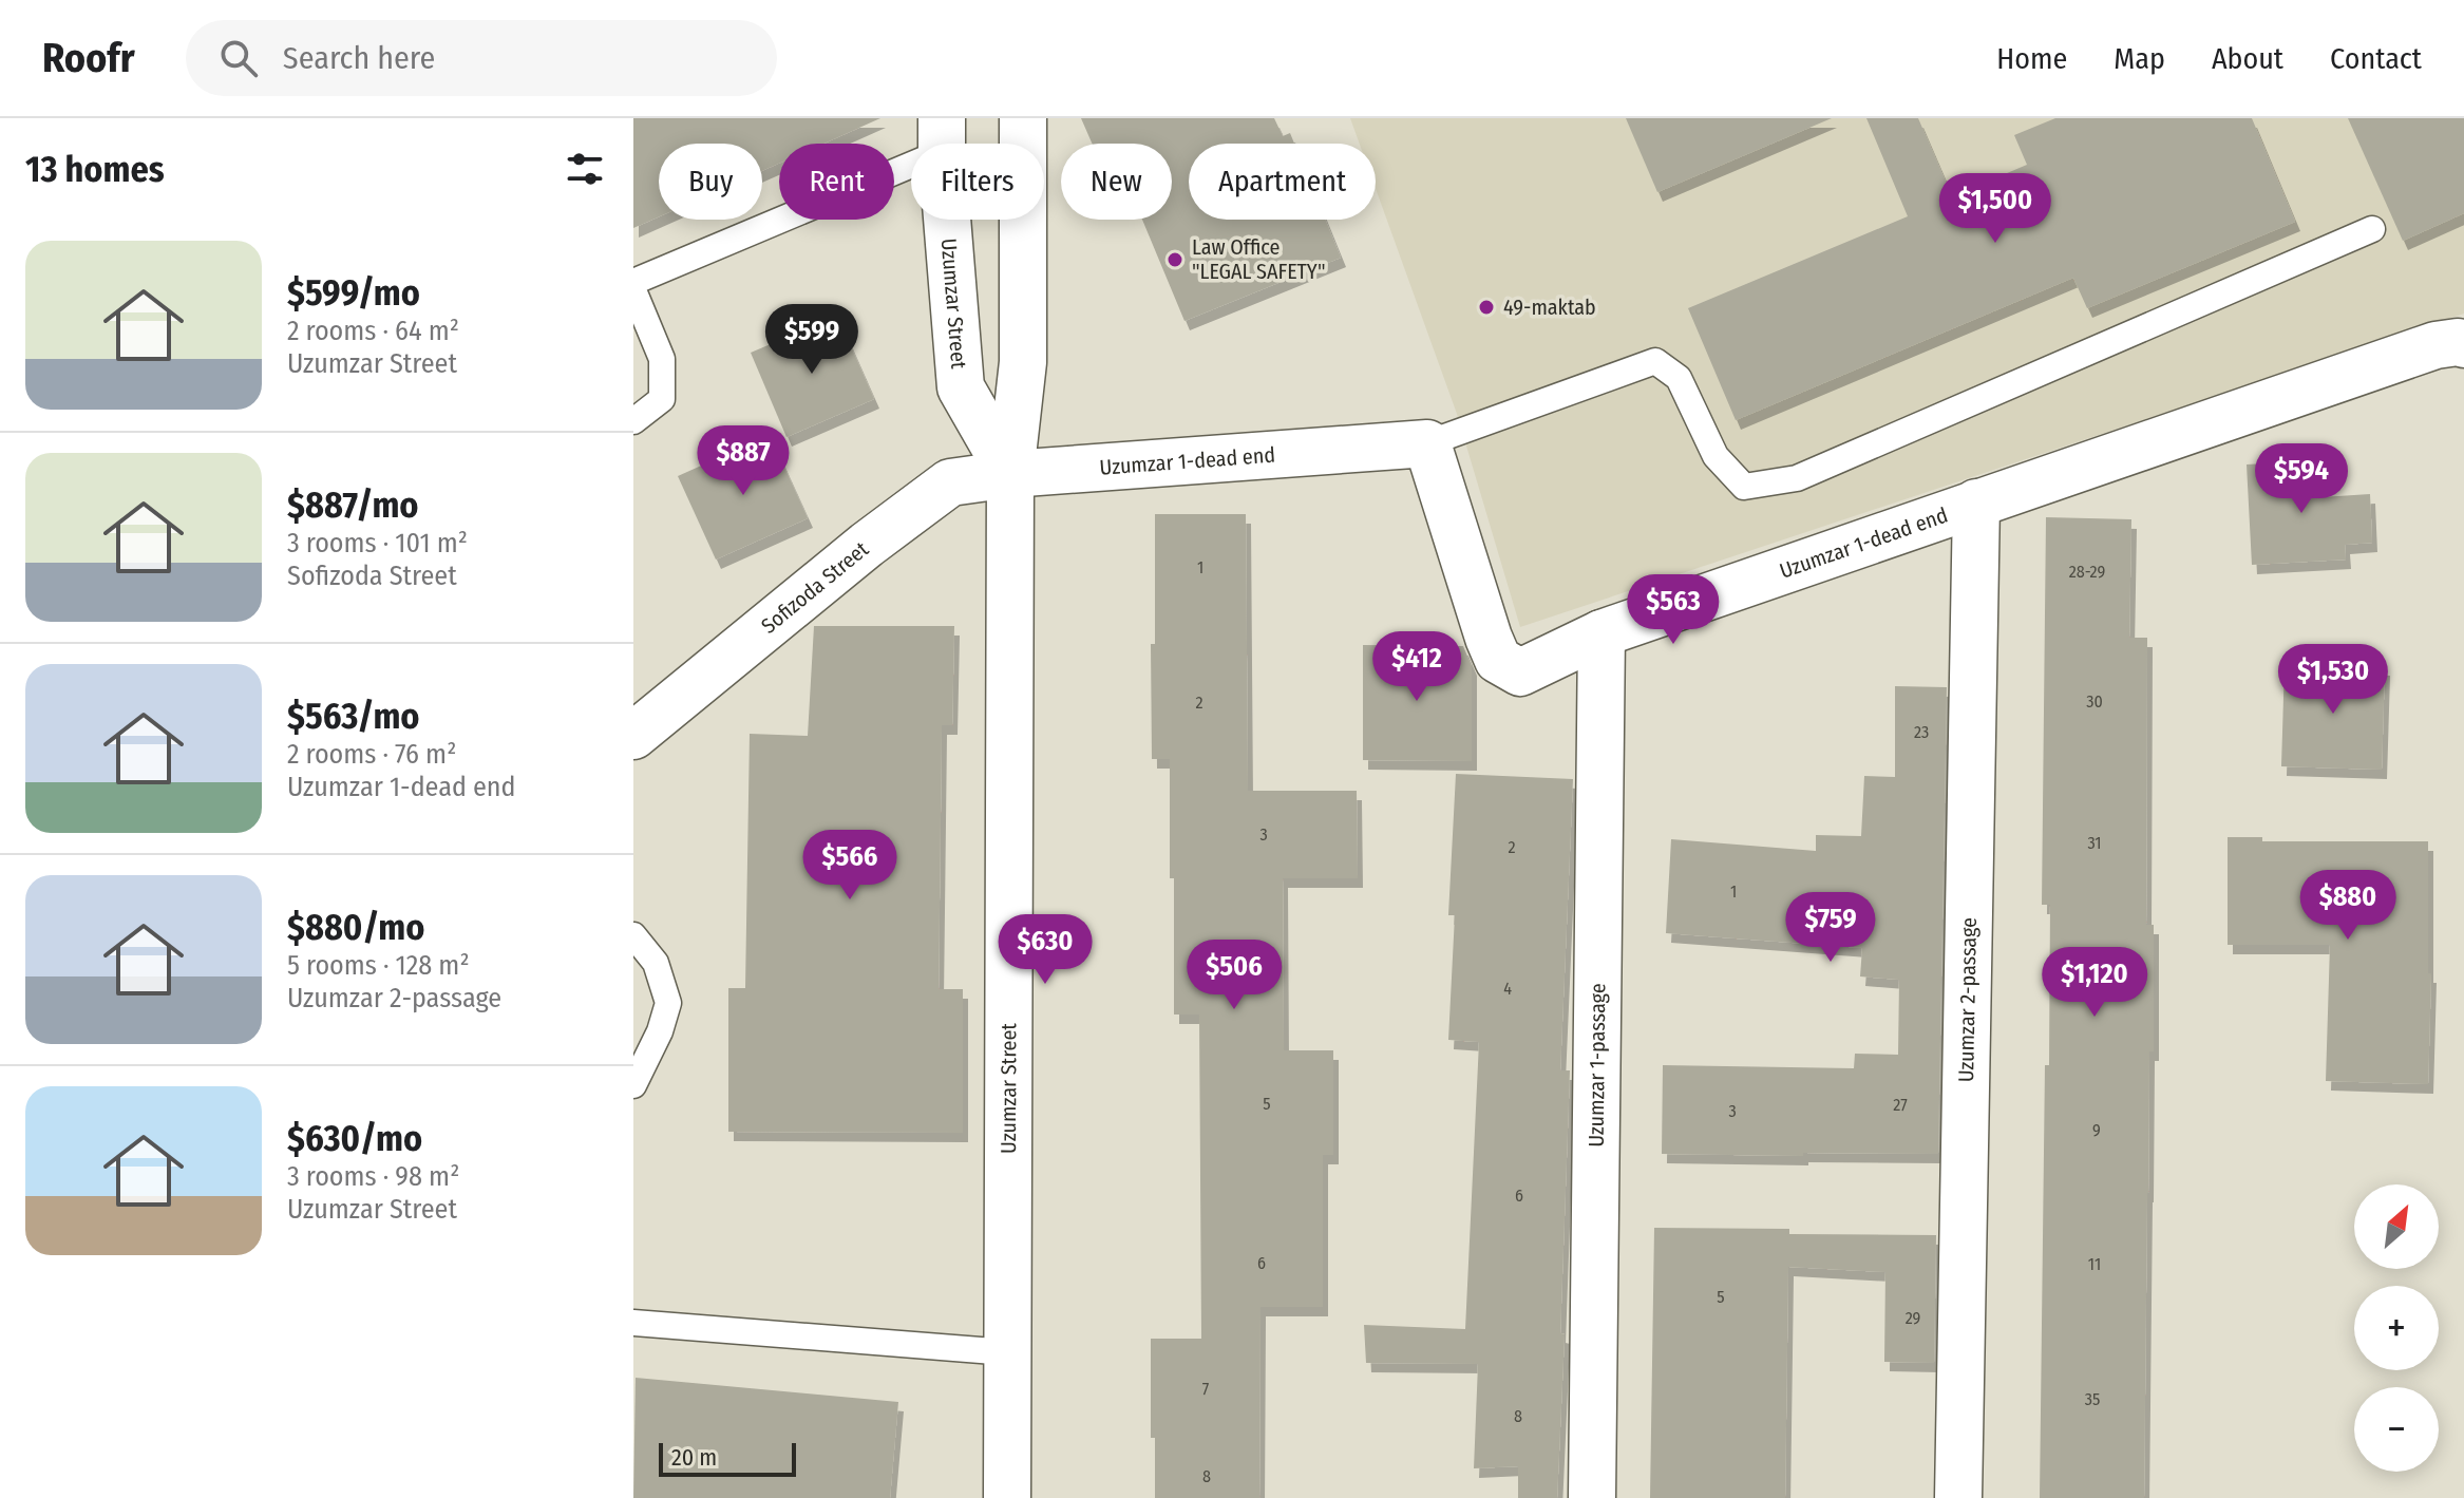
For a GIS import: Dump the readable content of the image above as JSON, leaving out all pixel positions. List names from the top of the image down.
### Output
{
  "streets": {
    "street": [
      "Uzumzаr Street",
      "Uzumzаr 1-dead end",
      "Sofizoda Street",
      "Uzumzаr 2-passage",
      "Uzumzаr 1-passage"
    ]
  },
  "crossings": [
    ["Uzumzаr Street", "Uzumzаr 1-dead end"],
    ["Uzumzаr Street", "Sofizoda Street"],
    ["Uzumzаr 1-dead end", "Sofizoda Street"],
    ["Uzumzаr 1-dead end", "Uzumzаr 2-passage"],
    ["Uzumzаr 1-dead end", "Uzumzаr 1-passage"]
  ],
  "places": ["Law Office \"LEGAL SAFETY\"", "49-maktab"],
  "house_numbers": [
    "1",
    "28-29",
    "30",
    "2",
    "23",
    "3",
    "31",
    "2",
    "1",
    "4",
    "5",
    "27",
    "3",
    "9",
    "6",
    "6",
    "11",
    "5",
    "29",
    "7",
    "35",
    "8",
    "8"
  ],
  "scale_bar": "20 m",
  "north": "top right",
  "page": {
    "header": "Roofr",
    "search": "Search here",
    "nav": [
      "Home",
      "Map",
      "About",
      "Contact"
    ],
    "heading": "13 homes",
    "chip": [
      "Buy",
      "Rent",
      "Filters",
      "New",
      "Apartment"
    ],
    "price": [
      "$1,500",
      "$599",
      "$887",
      "$594",
      "$563",
      "$412",
      "$1,530",
      "$566",
      "$880",
      "$759",
      "$630",
      "$506",
      "$1,120"
    ],
    "list": [
      {
        "name": "$599/mo",
        "note": "2 rooms · 64 m² · Uzumzаr Street"
      },
      {
        "name": "$887/mo",
        "note": "3 rooms · 101 m² · Sofizoda Street"
      },
      {
        "name": "$563/mo",
        "note": "2 rooms · 76 m² · Uzumzаr 1-dead end"
      },
      {
        "name": "$880/mo",
        "note": "5 rooms · 128 m² · Uzumzаr 2-passage"
      },
      {
        "name": "$630/mo",
        "note": "3 rooms · 98 m² · Uzumzаr Street"
      }
    ],
    "map_buttons": ["+", "−"],
    "scale": "20 m"
  }
}
